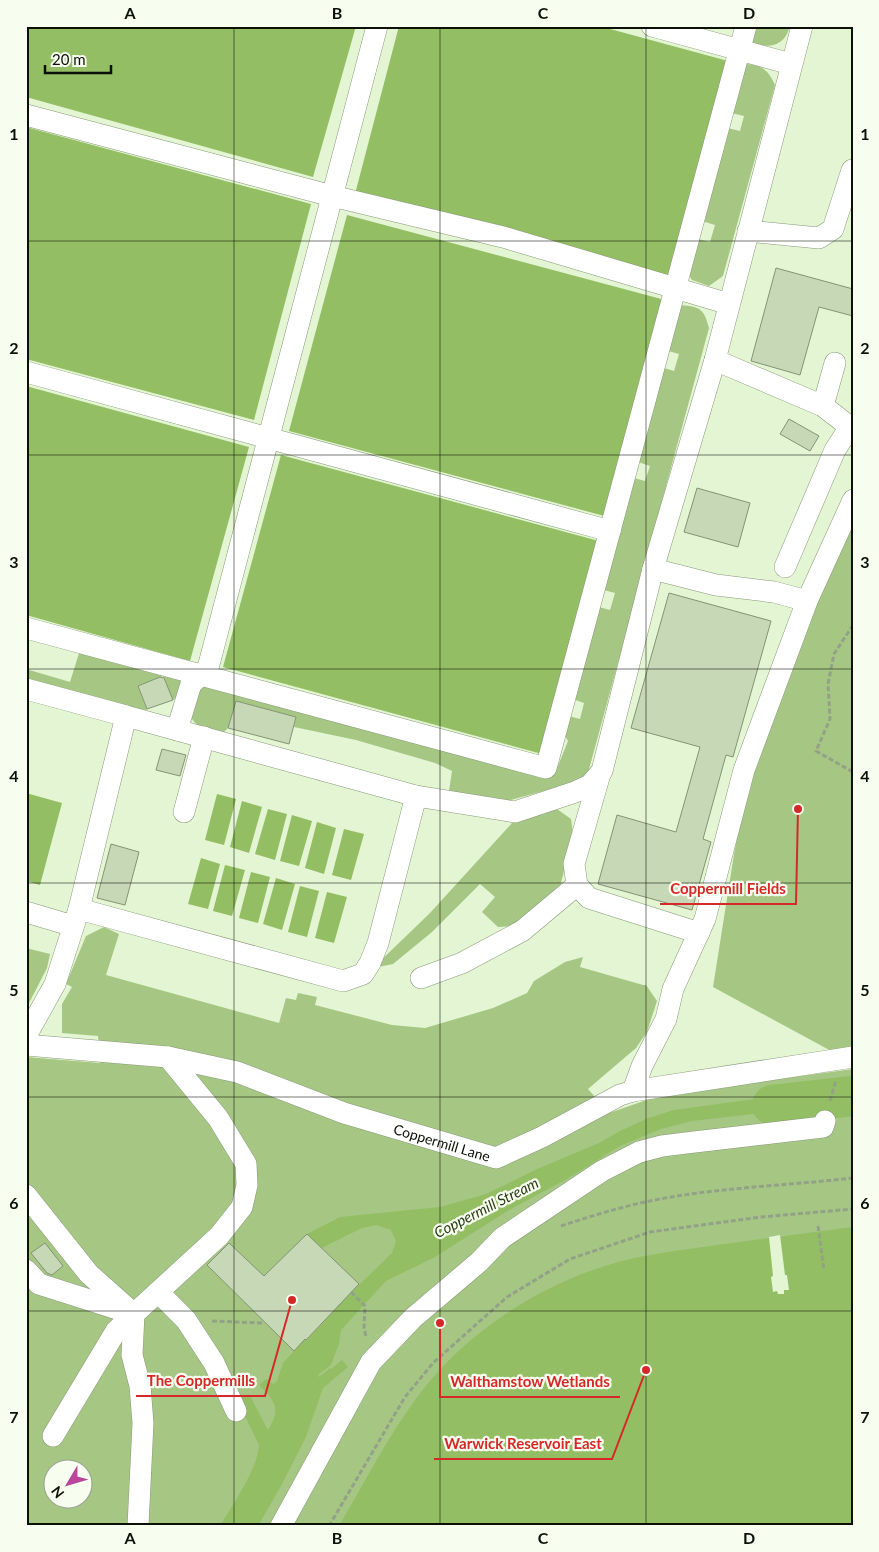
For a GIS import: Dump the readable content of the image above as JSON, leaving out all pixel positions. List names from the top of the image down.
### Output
{
  "streets": {
    "street": ["Coppermill Lane"]
  },
  "water": ["Coppermill Stream"],
  "places": [
    "Coppermill Fields",
    "The Coppermills",
    "Walthamstow Wetlands",
    "Warwick Reservoir East"
  ],
  "scale_bar": "20 m",
  "north": "bottom left",
  "grid": {
    "columns": [
      "A",
      "B",
      "C",
      "D"
    ],
    "rows": [
      "1",
      "2",
      "3",
      "4",
      "5",
      "6",
      "7"
    ]
  }
}
